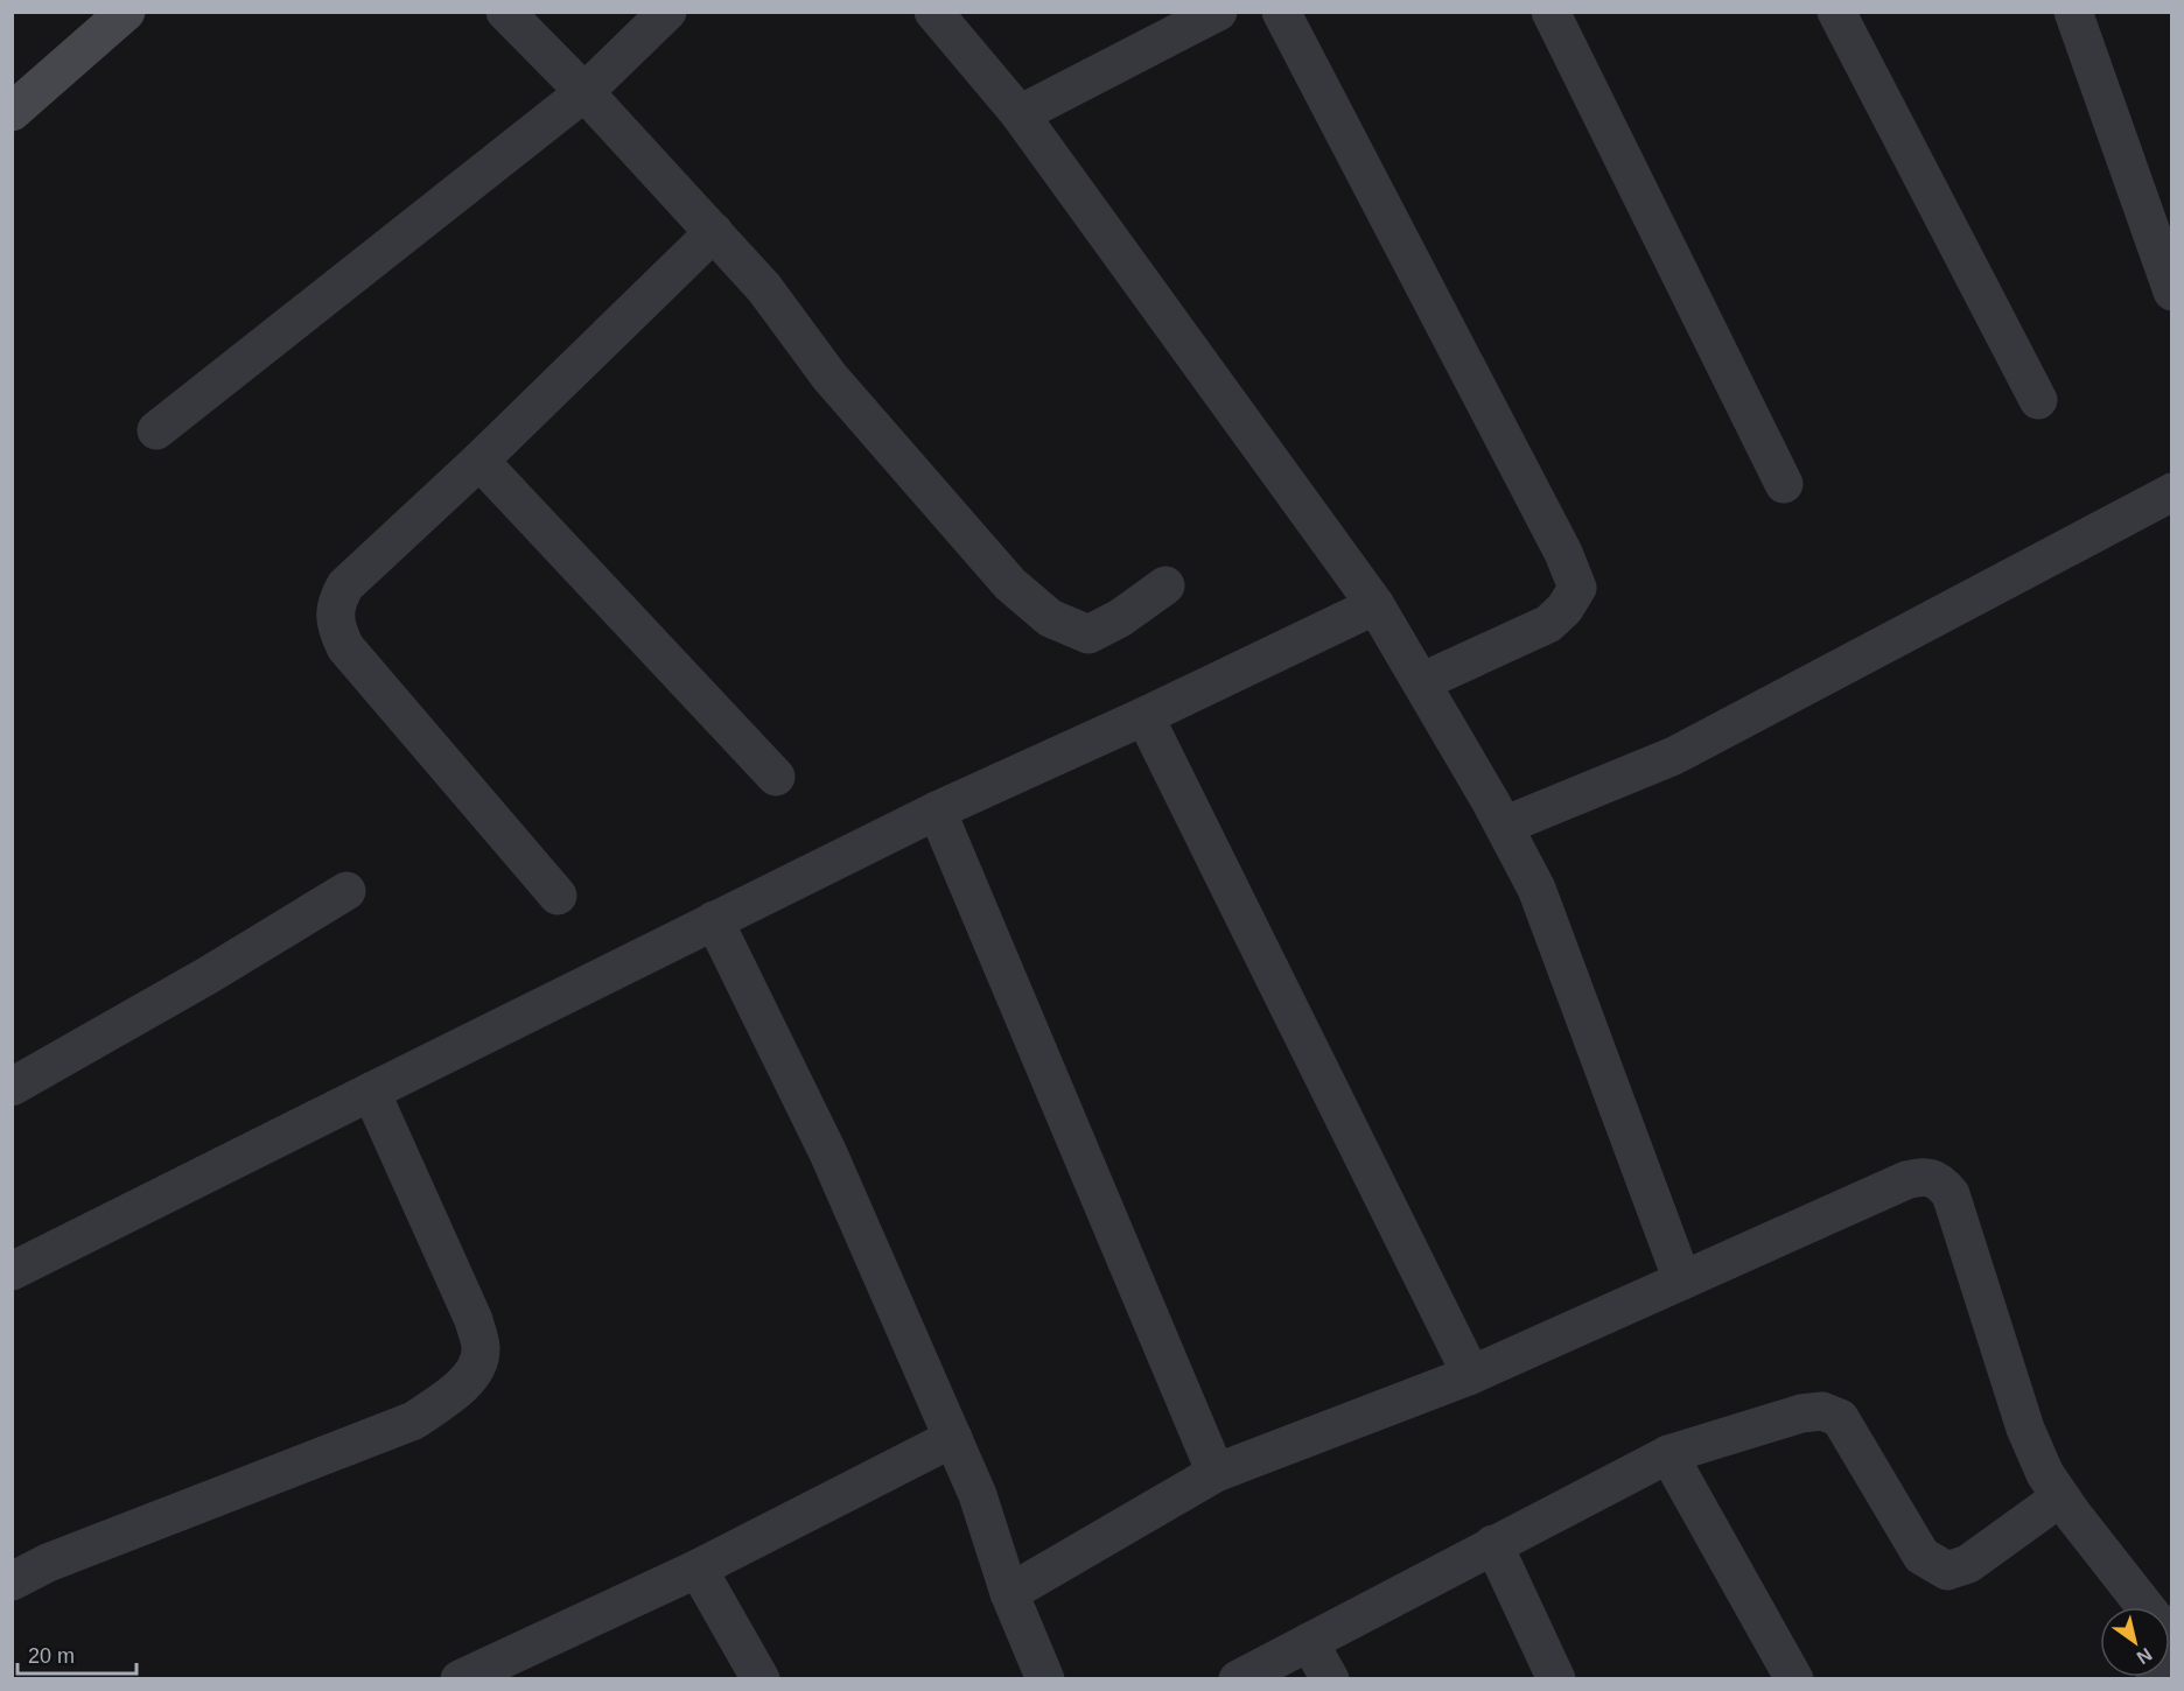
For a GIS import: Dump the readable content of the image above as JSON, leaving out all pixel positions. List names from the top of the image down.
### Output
{
  "scale_bar": "20 m",
  "north": "bottom right"
}
